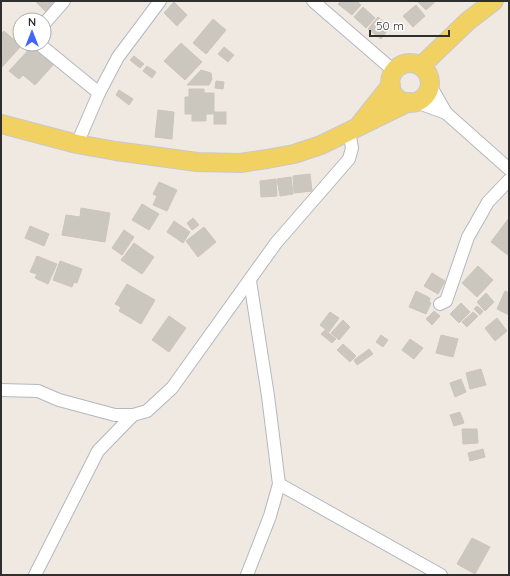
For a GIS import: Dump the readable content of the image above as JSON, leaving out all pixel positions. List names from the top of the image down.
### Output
{
  "scale_bar": "50 m",
  "north": "top"
}
